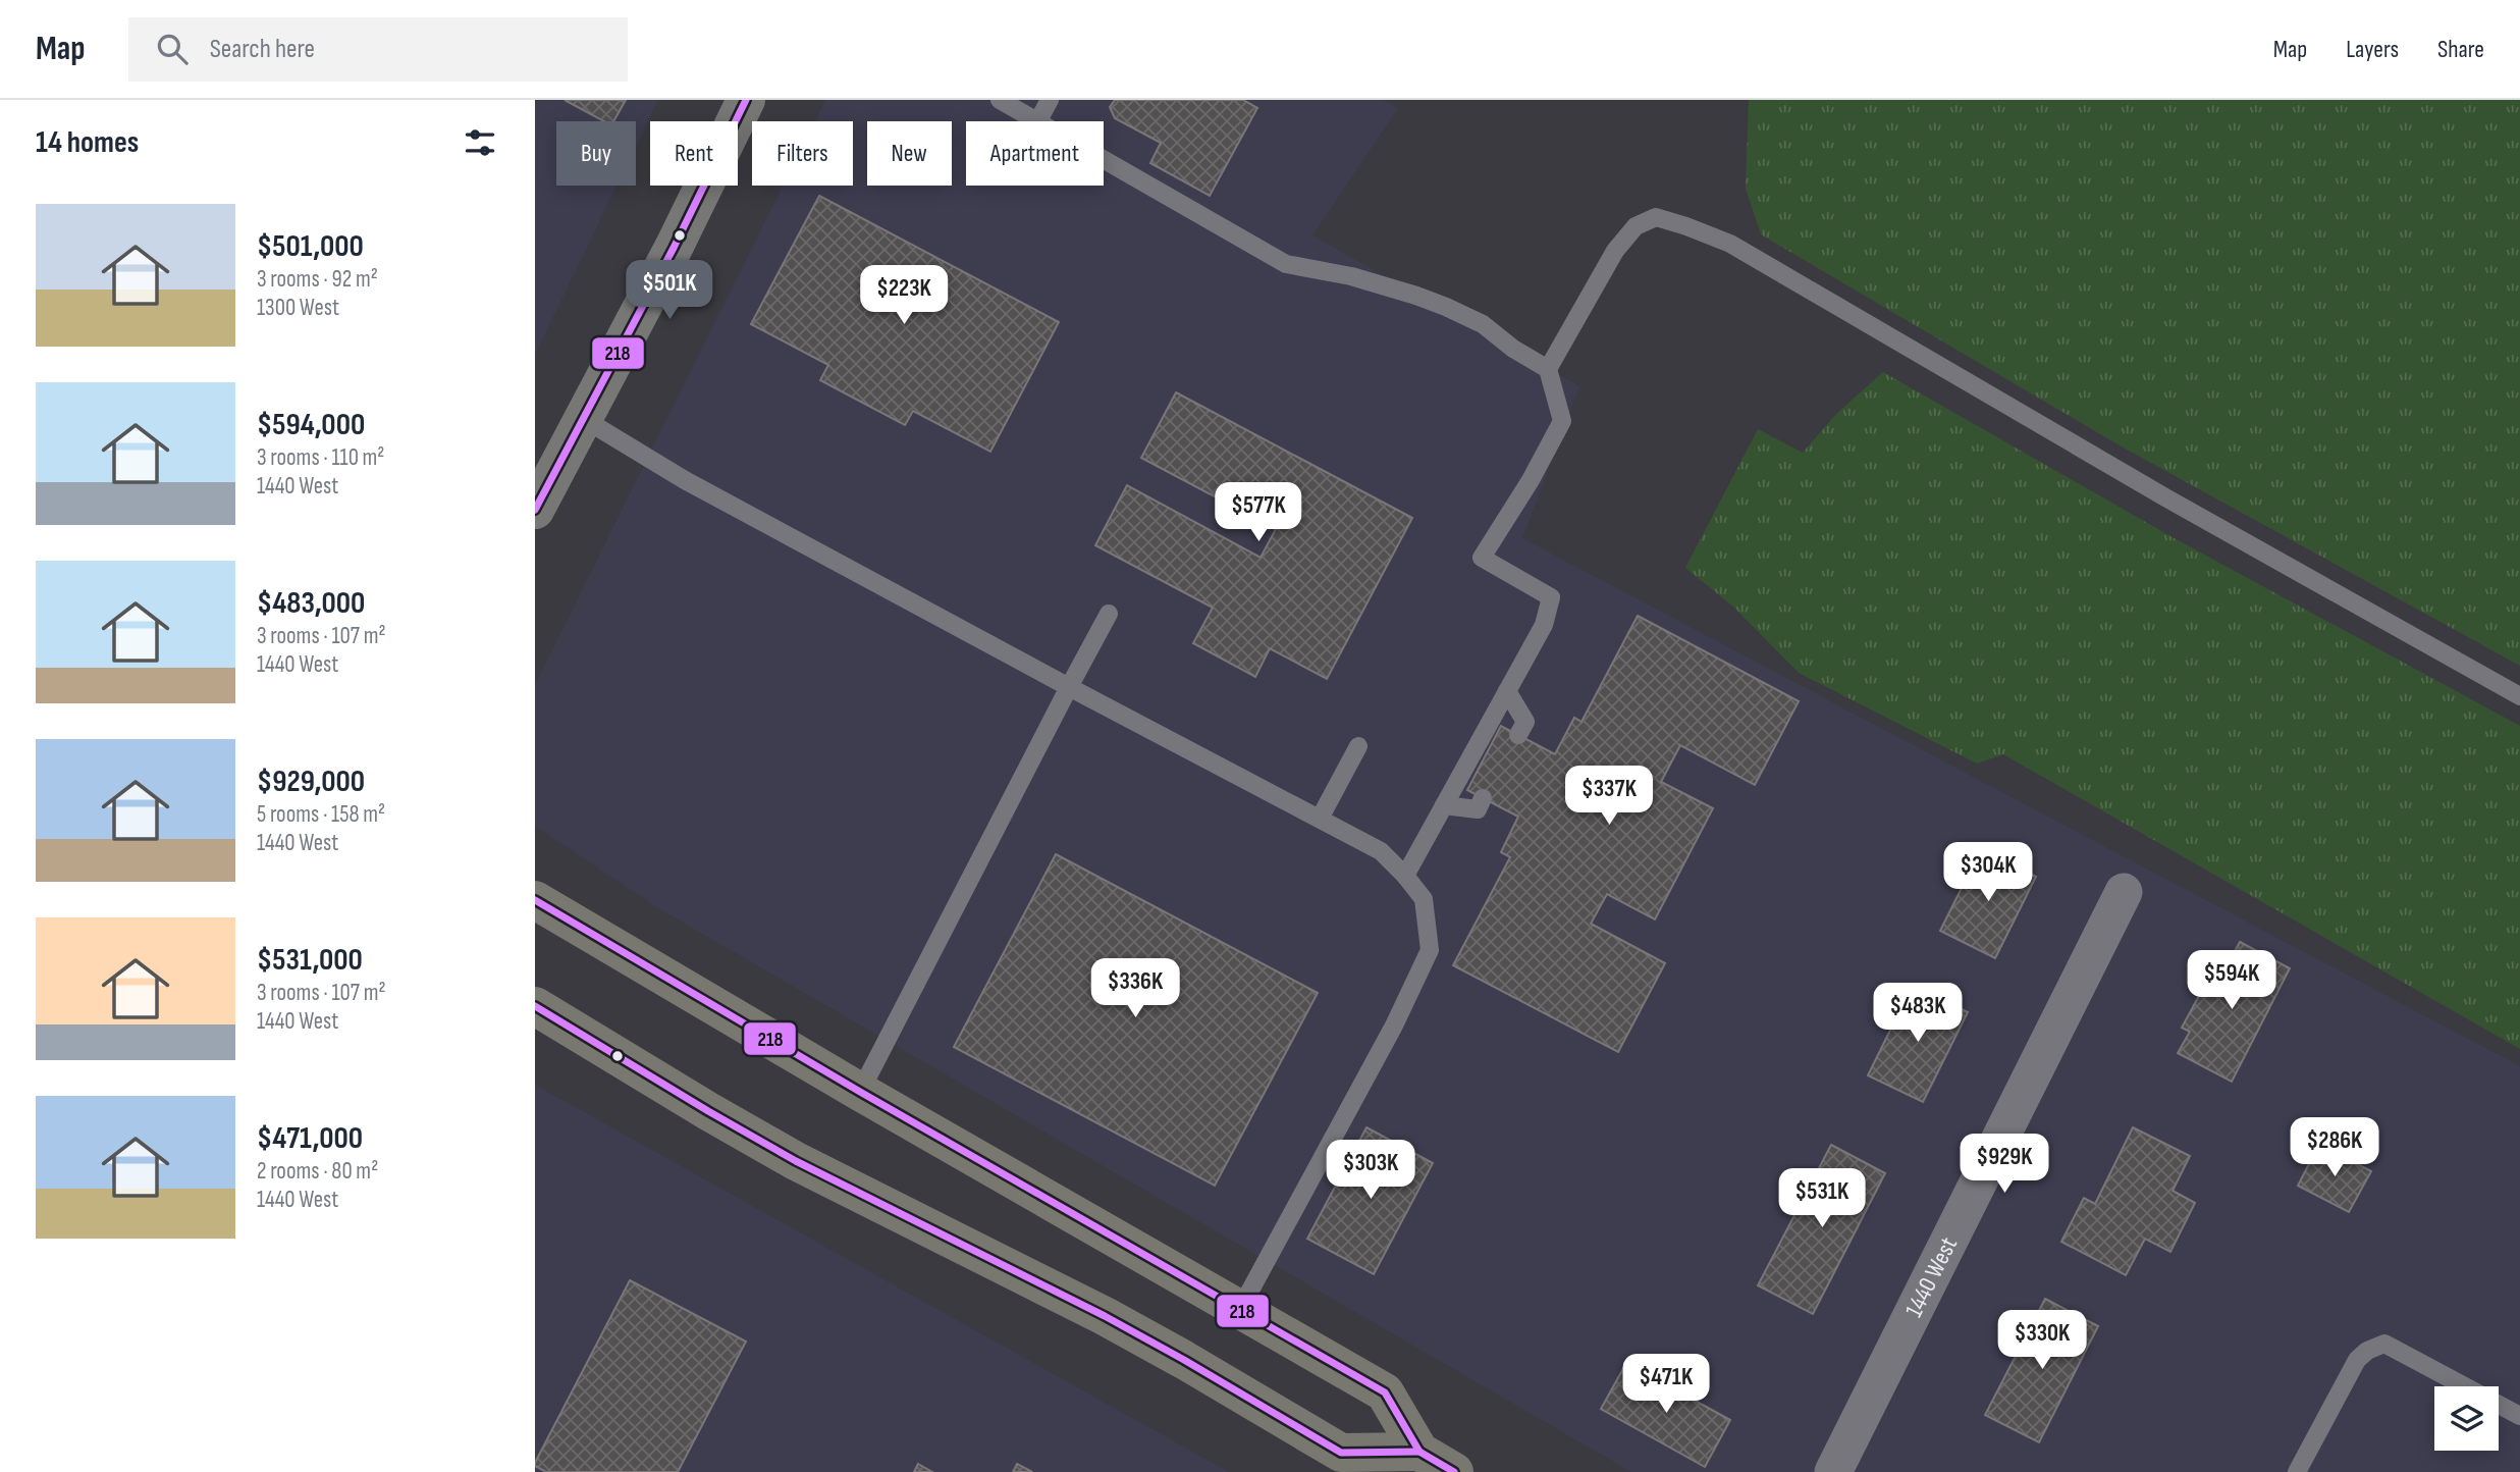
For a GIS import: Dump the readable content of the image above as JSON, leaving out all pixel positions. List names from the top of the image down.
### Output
{
  "streets": {
    "street": ["1440 West"]
  },
  "lines": ["transit line 218"],
  "page": {
    "header": "Map",
    "search": "Search here",
    "nav": ["Map", "Layers", "Share"],
    "heading": "14 homes",
    "chip": [
      "Buy",
      "Rent",
      "Filters",
      "New",
      "Apartment"
    ],
    "list": [
      {
        "name": "$501,000",
        "note": "3 rooms · 92 m² · 1300 West"
      },
      {
        "name": "$594,000",
        "note": "3 rooms · 110 m² · 1440 West"
      },
      {
        "name": "$483,000",
        "note": "3 rooms · 107 m² · 1440 West"
      },
      {
        "name": "$929,000",
        "note": "5 rooms · 158 m² · 1440 West"
      },
      {
        "name": "$531,000",
        "note": "3 rooms · 107 m² · 1440 West"
      },
      {
        "name": "$471,000",
        "note": "2 rooms · 80 m² · 1440 West"
      }
    ],
    "price": [
      "$501K",
      "$223K",
      "$577K",
      "$337K",
      "$304K",
      "$594K",
      "$336K",
      "$483K",
      "$286K",
      "$929K",
      "$303K",
      "$531K",
      "$330K",
      "$471K"
    ]
  }
}
